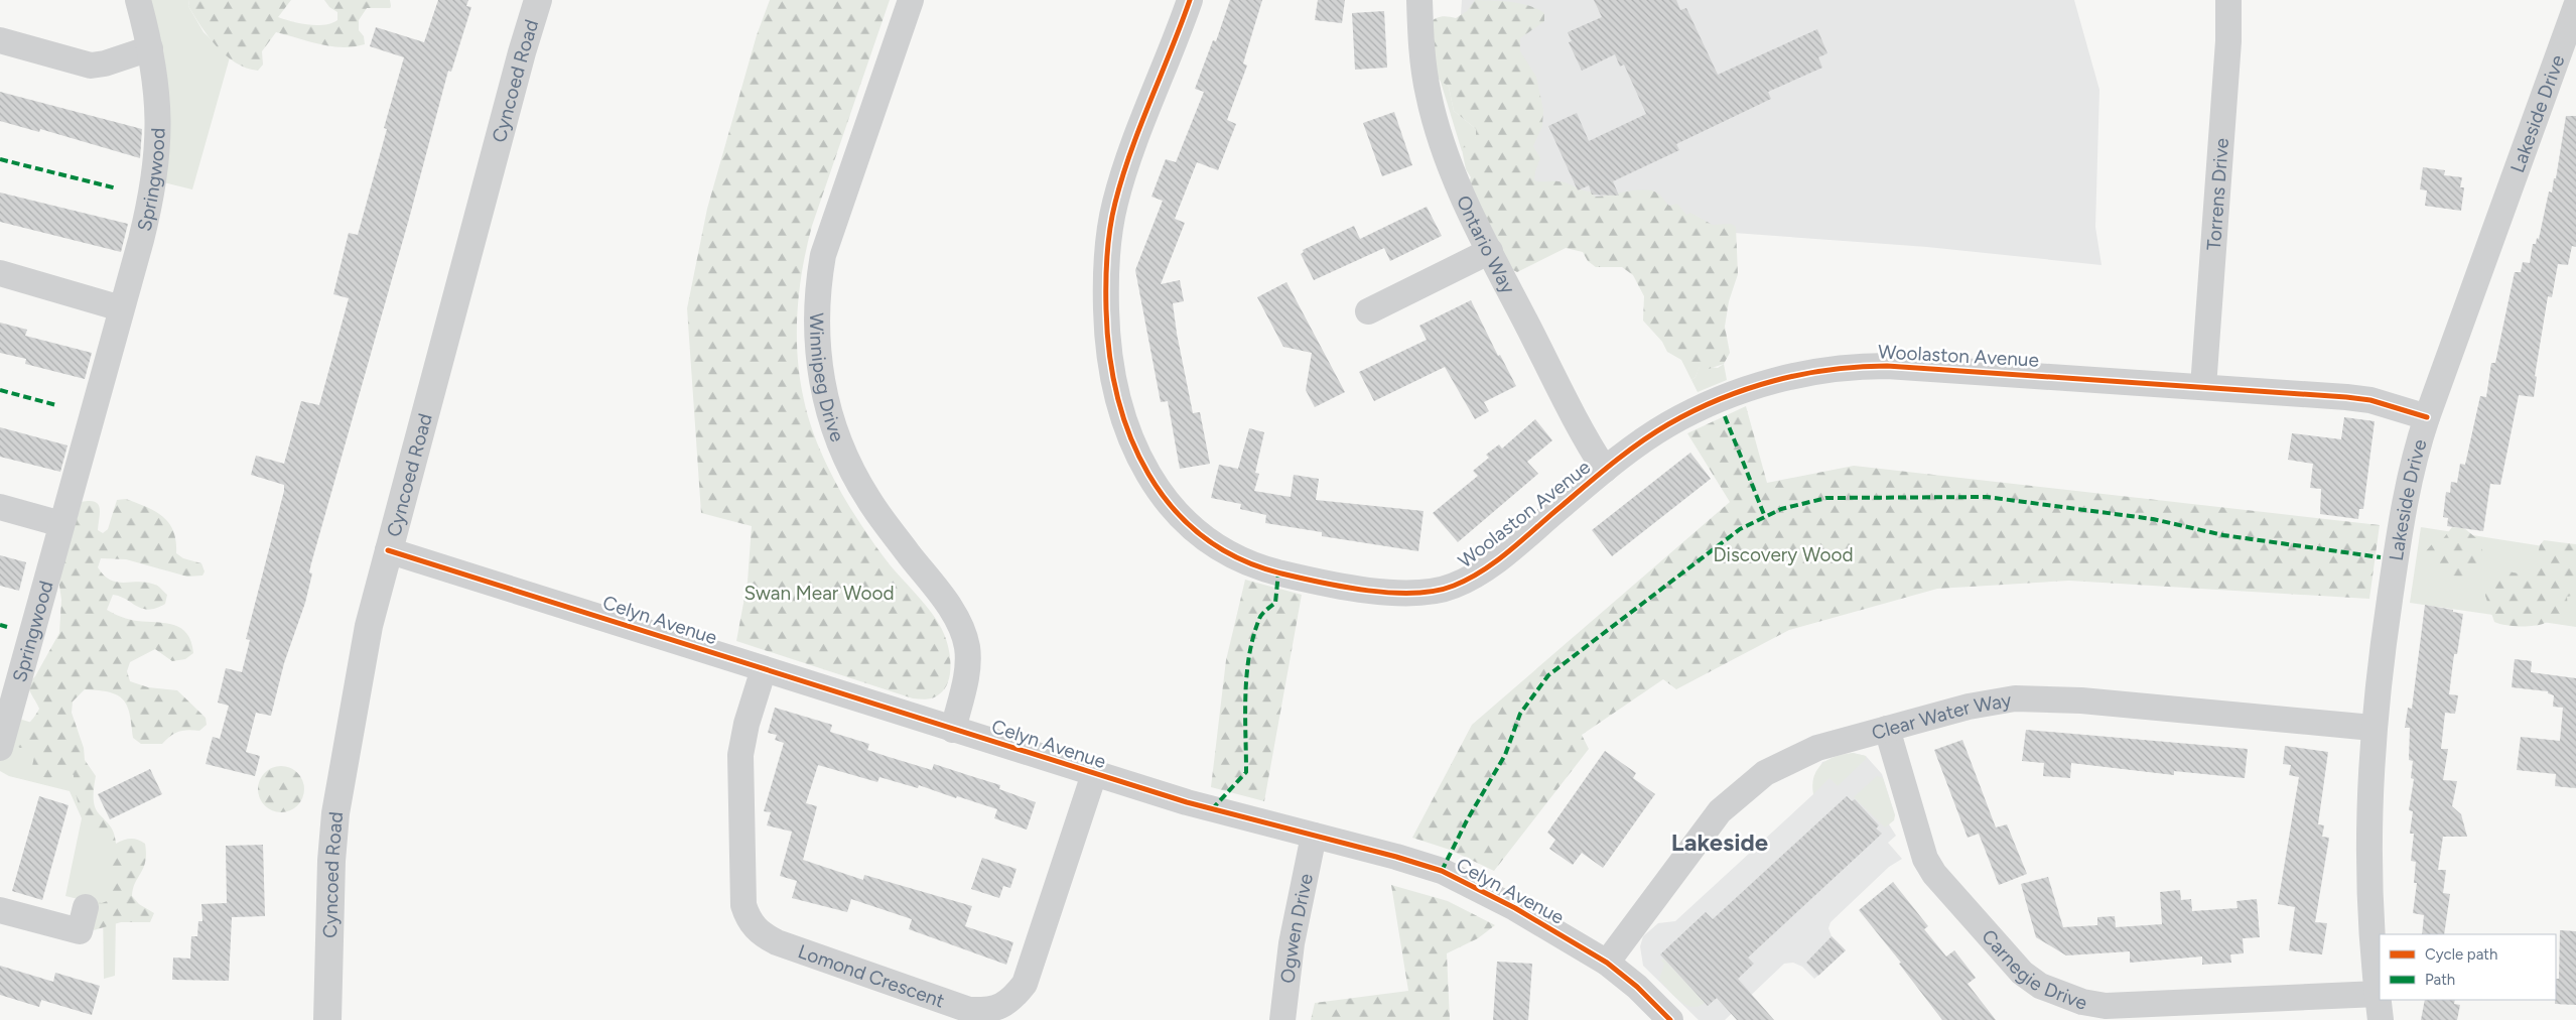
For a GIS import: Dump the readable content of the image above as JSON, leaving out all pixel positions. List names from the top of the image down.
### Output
{
  "streets": {
    "street": [
      "Cyncoed Road",
      "Lakeside Drive",
      "Springwood",
      "Torrens Drive",
      "Ontario Way",
      "Woolaston Avenue",
      "Winnipeg Drive",
      "Celyn Avenue",
      "Clear Water Way",
      "Ogwen Drive",
      "Carnegie Drive",
      "Lomond Crescent"
    ]
  },
  "crossings": [
    ["Cyncoed Road", "Celyn Avenue"],
    ["Lakeside Drive", "Woolaston Avenue"],
    ["Lakeside Drive", "Clear Water Way"],
    ["Lakeside Drive", "Carnegie Drive"],
    ["Torrens Drive", "Woolaston Avenue"],
    ["Ontario Way", "Woolaston Avenue"],
    ["Winnipeg Drive", "Celyn Avenue"],
    ["Celyn Avenue", "Clear Water Way"],
    ["Celyn Avenue", "Ogwen Drive"],
    ["Celyn Avenue", "Lomond Crescent"],
    ["Clear Water Way", "Carnegie Drive"]
  ],
  "districts": ["Lakeside"],
  "parks": ["Discovery Wood", "Swan Mear Wood"],
  "legend": ["Cycle path", "Path"]
}
